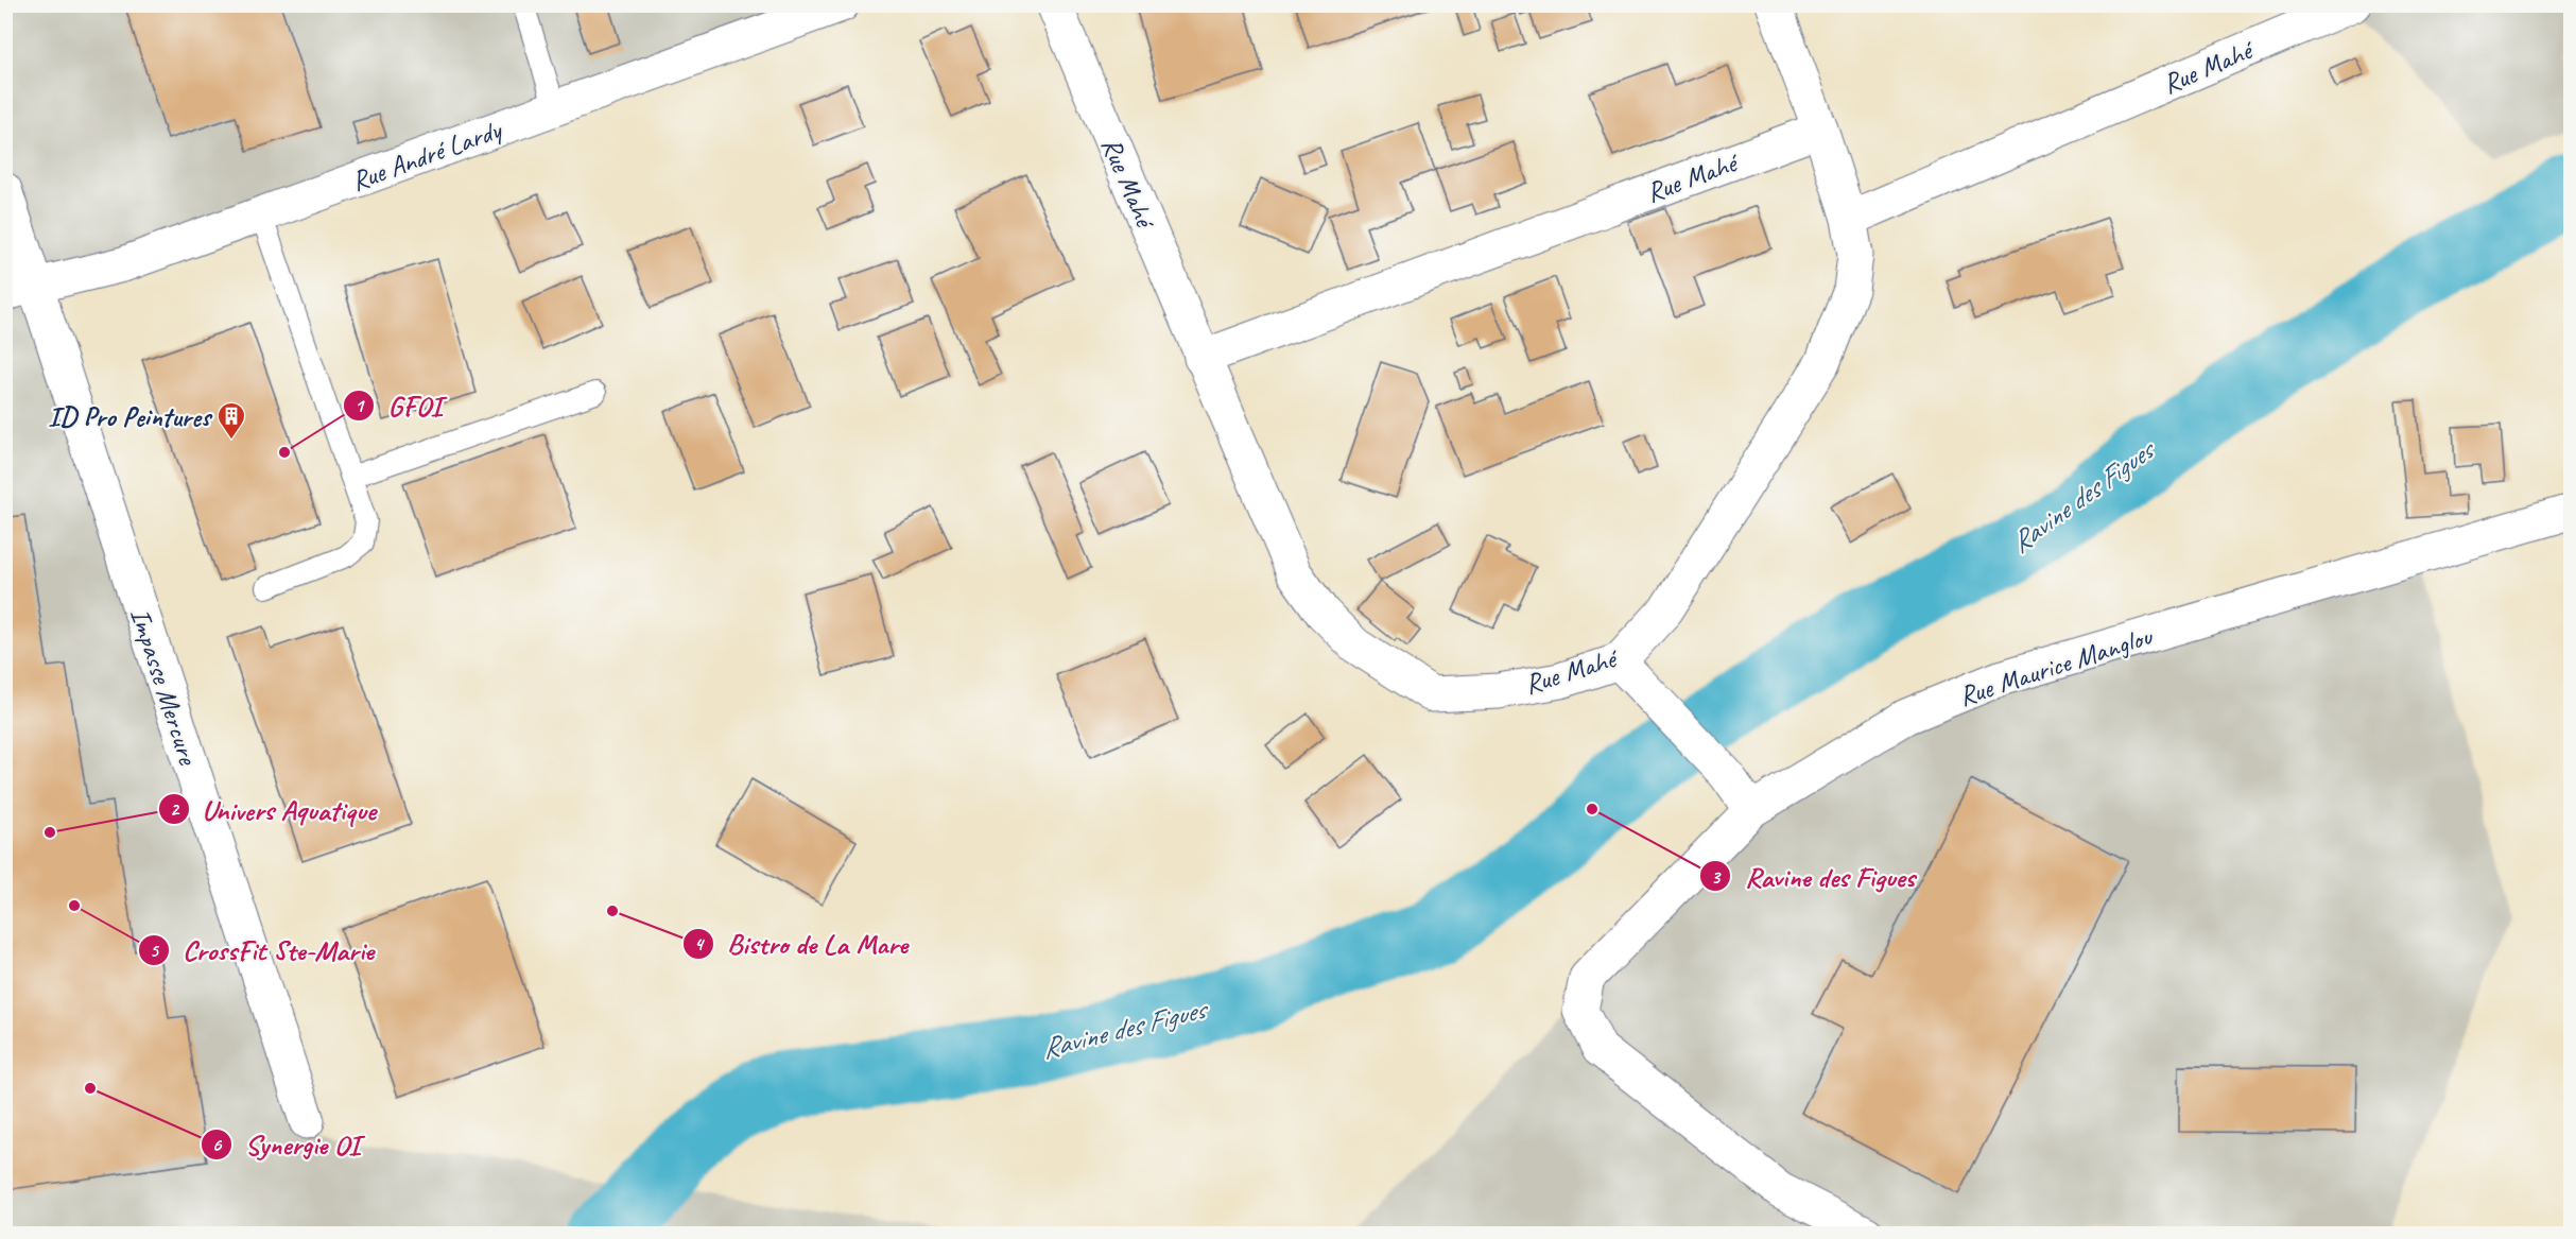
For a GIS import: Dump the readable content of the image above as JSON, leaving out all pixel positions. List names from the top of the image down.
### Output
{
  "streets": {
    "street": [
      "Rue Mahé",
      "Rue André Lardy",
      "Rue Maurice Manglou",
      "Impasse Mercure"
    ]
  },
  "crossings": [
    ["Rue André Lardy", "Impasse Mercure"]
  ],
  "water": ["Ravine des Figues"],
  "places": {
    "building": ["ID Pro Peintures"],
    "other": [
      "GFOI",
      "Ravine des Figues",
      "Univers Aquatique",
      "CrossFit Ste-Marie",
      "Bistro de La Mare",
      "Synergie OI"
    ]
  }
}
